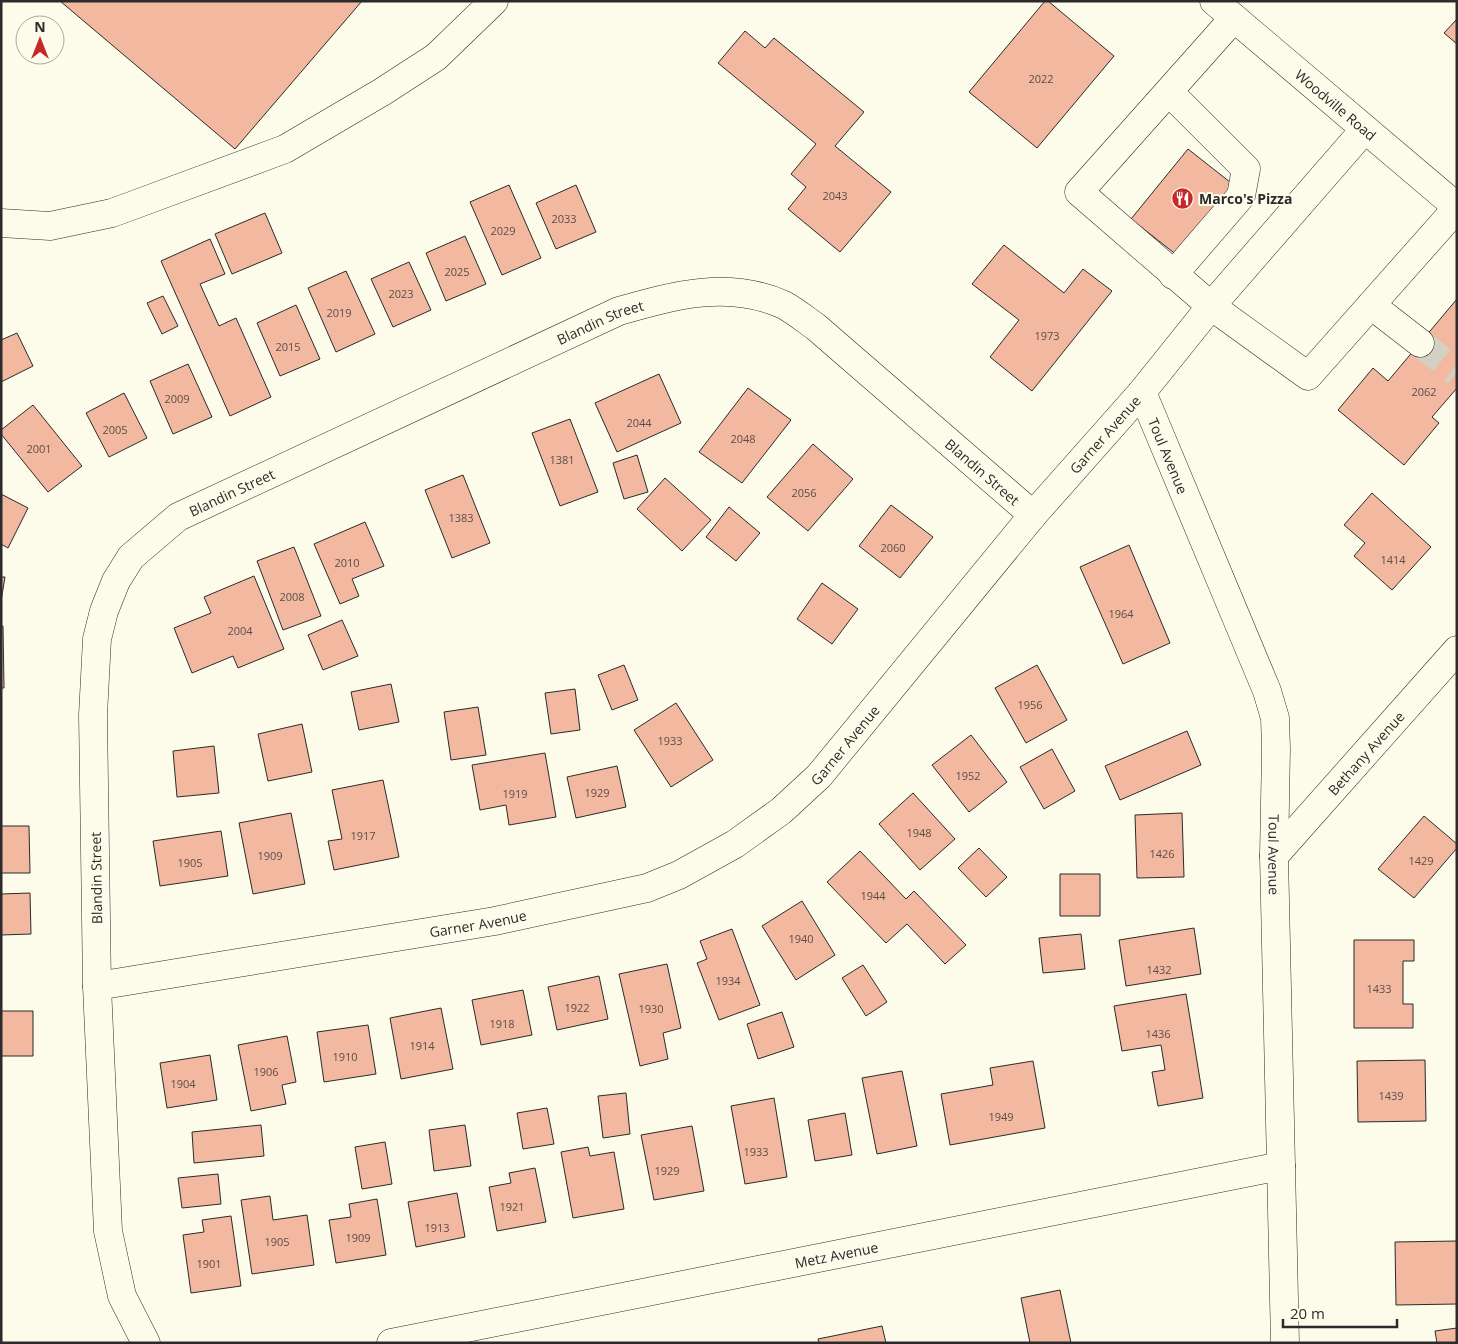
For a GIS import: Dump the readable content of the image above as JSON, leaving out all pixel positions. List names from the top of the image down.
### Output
{
  "streets": {
    "street": [
      "Woodville Road",
      "Blandin Street",
      "Garner Avenue",
      "Toul Avenue",
      "Bethany Avenue",
      "Metz Avenue"
    ]
  },
  "crossings": [
    ["Woodville Road", "Garner Avenue"],
    ["Blandin Street", "Garner Avenue"],
    ["Garner Avenue", "Toul Avenue"],
    ["Toul Avenue", "Bethany Avenue"],
    ["Toul Avenue", "Metz Avenue"]
  ],
  "places": {
    "restaurant": ["Marco's Pizza"]
  },
  "house_numbers": [
    "2022",
    "2043",
    "2033",
    "2029",
    "2025",
    "2023",
    "2019",
    "1973",
    "2015",
    "2062",
    "2009",
    "2044",
    "2005",
    "2048",
    "2001",
    "1381",
    "2056",
    "1383",
    "2060",
    "1414",
    "2010",
    "2008",
    "1964",
    "2004",
    "1956",
    "1933",
    "1952",
    "1929",
    "1919",
    "1948",
    "1917",
    "1426",
    "1909",
    "1429",
    "1905",
    "1944",
    "1940",
    "1432",
    "1934",
    "1433",
    "1922",
    "1930",
    "1918",
    "1436",
    "1914",
    "1910",
    "1906",
    "1904",
    "1439",
    "1949",
    "1933",
    "1929",
    "1921",
    "1913",
    "1909",
    "1905",
    "1901"
  ],
  "scale_bar": "20 m",
  "north": "top"
}
